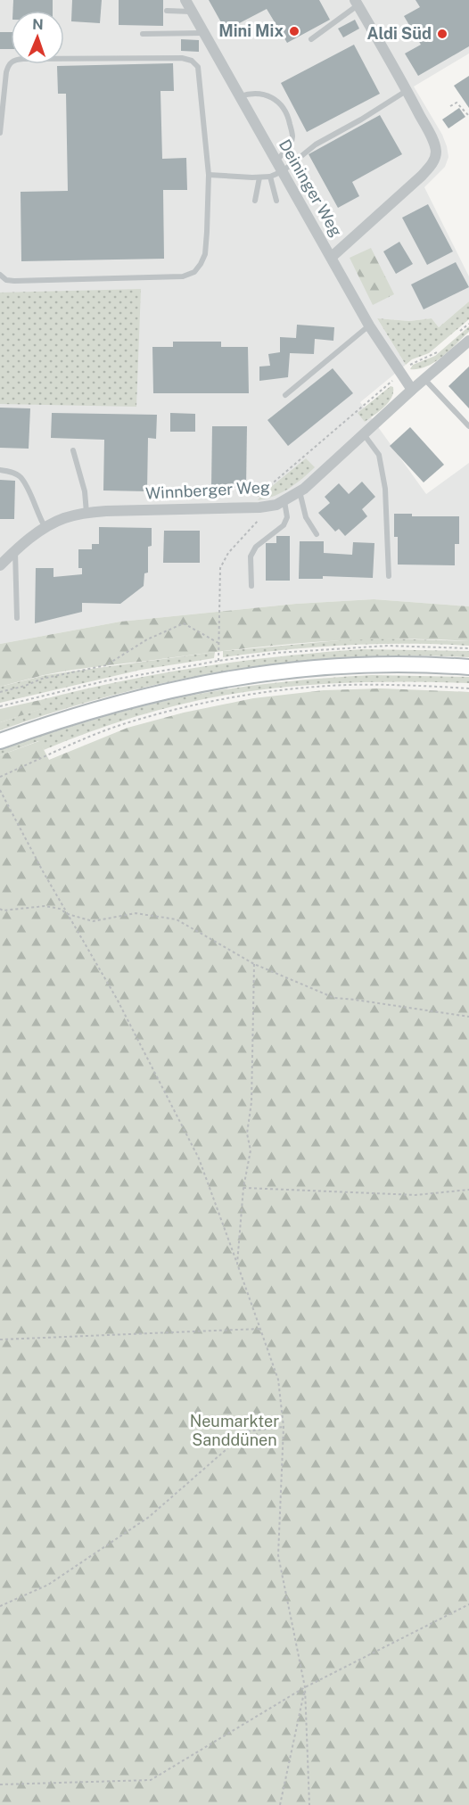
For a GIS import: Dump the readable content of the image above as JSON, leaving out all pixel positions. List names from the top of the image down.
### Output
{
  "streets": {
    "street": ["Deininger Weg", "Winnberger Weg"]
  },
  "crossings": [
    ["Deininger Weg", "Winnberger Weg"]
  ],
  "parks": ["Neumarkter Sanddünen"],
  "places": ["Mini Mix", "Aldi Süd"],
  "north": "top"
}
